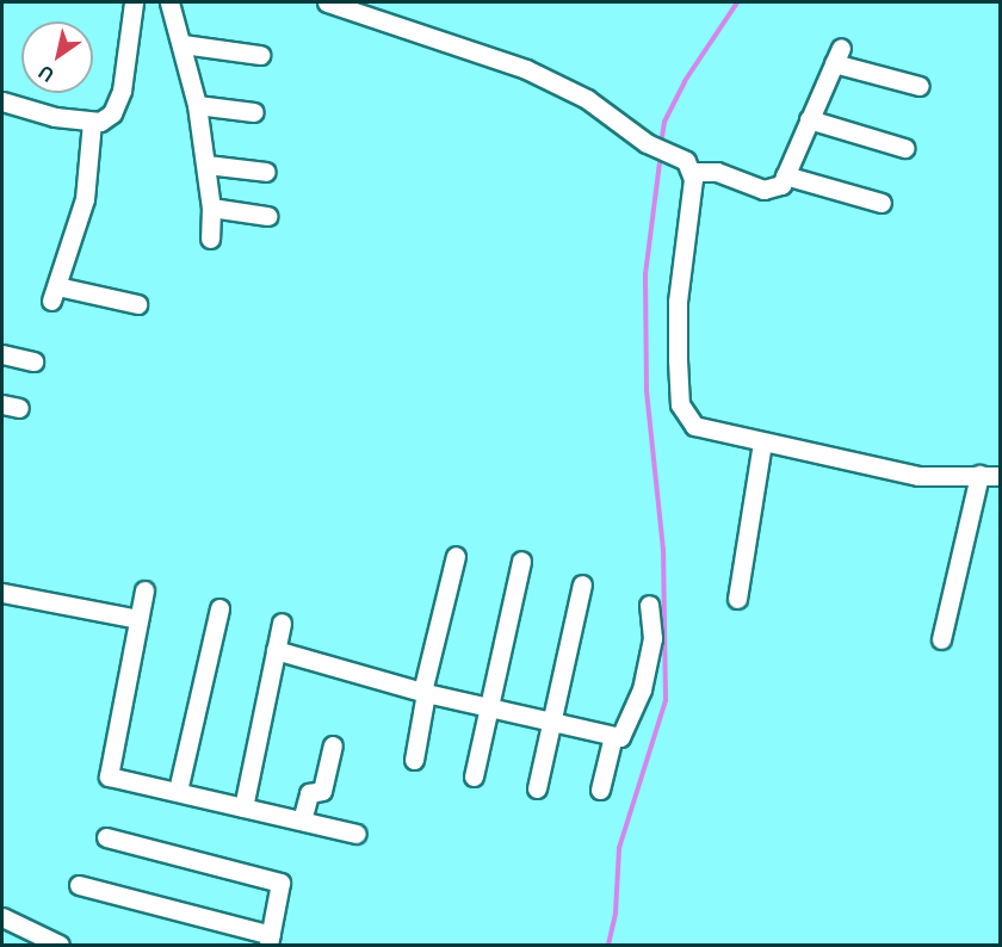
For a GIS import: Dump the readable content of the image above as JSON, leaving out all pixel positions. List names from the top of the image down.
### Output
{
  "north": "bottom left"
}
